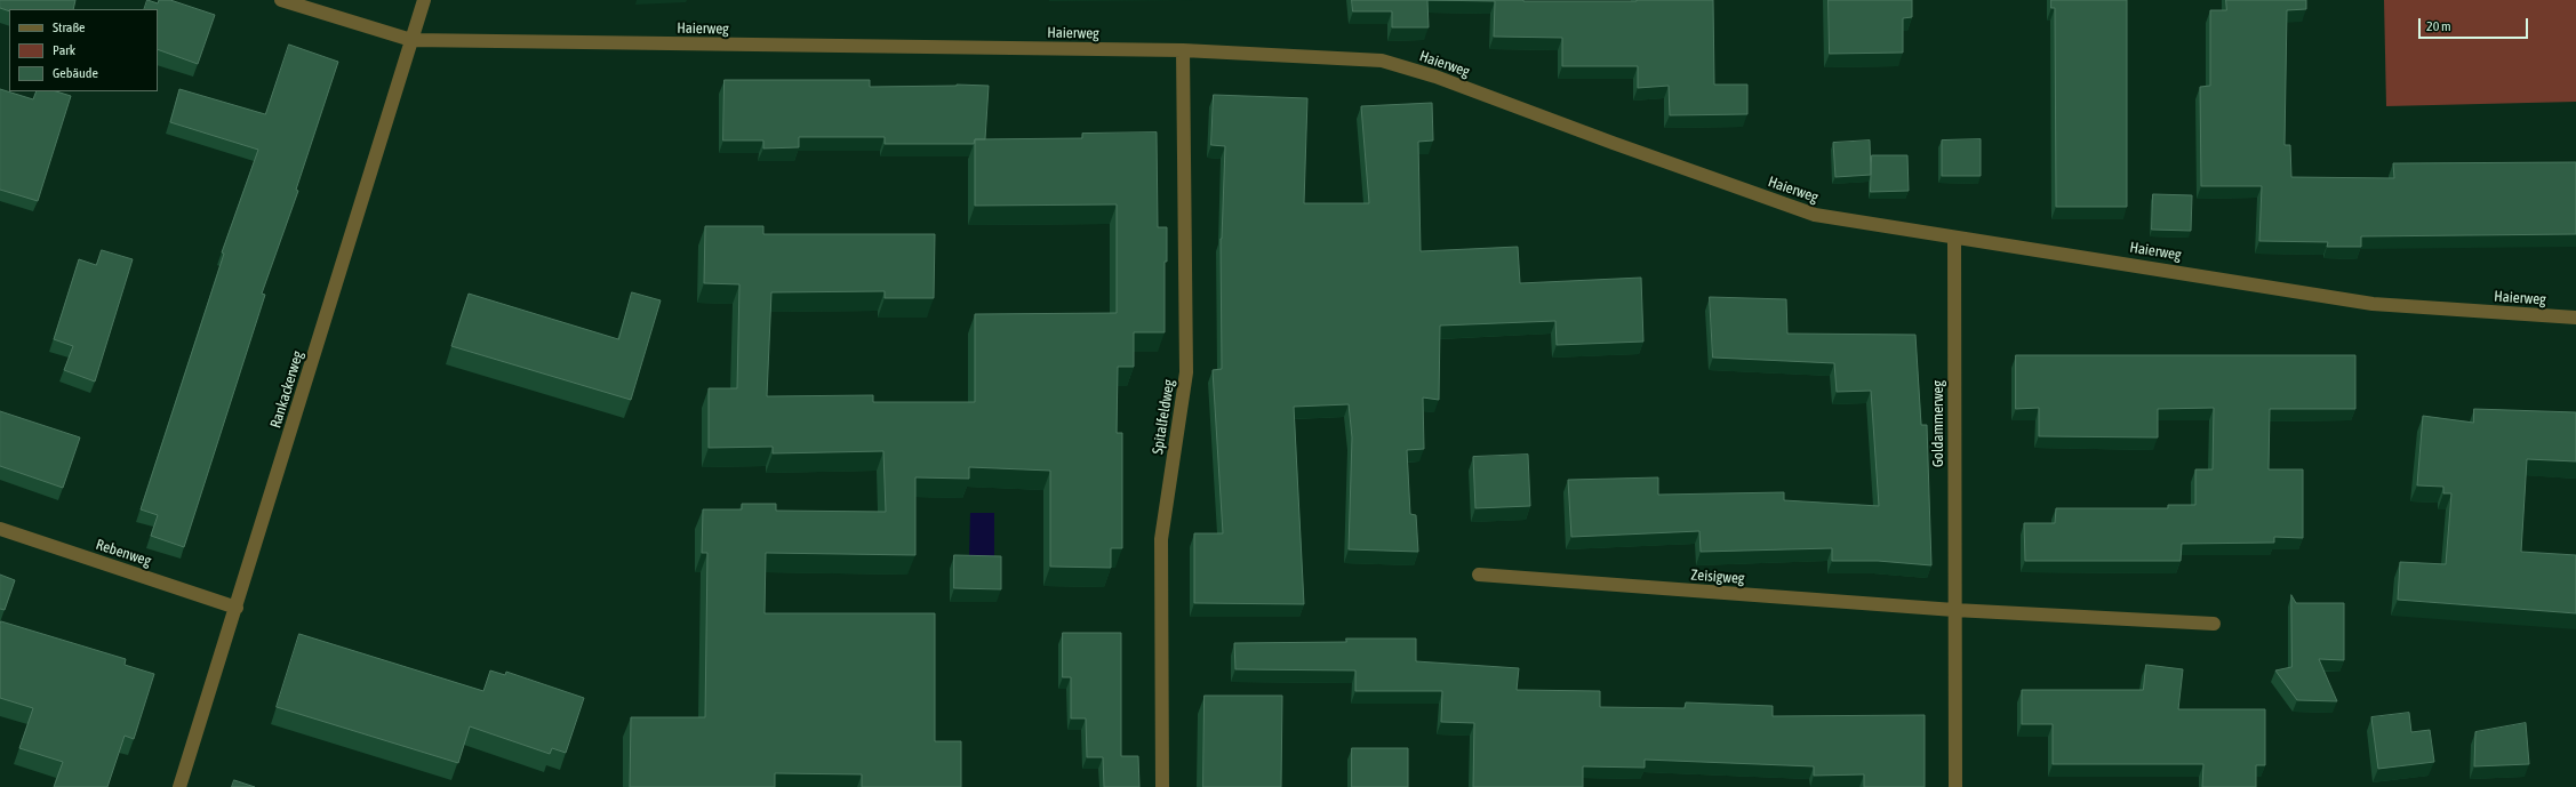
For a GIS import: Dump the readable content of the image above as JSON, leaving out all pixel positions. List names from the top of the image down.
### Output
{
  "streets": {
    "street": [
      "Haierweg",
      "Rankackerweg",
      "Spitalfeldweg",
      "Goldammerweg",
      "Rebenweg",
      "Zeisigweg"
    ]
  },
  "crossings": [
    ["Haierweg", "Rankackerweg"],
    ["Haierweg", "Spitalfeldweg"],
    ["Haierweg", "Goldammerweg"],
    ["Rankackerweg", "Rebenweg"],
    ["Goldammerweg", "Zeisigweg"]
  ],
  "legend": ["Straße", "Park", "Gebäude"],
  "scale_bar": "20 m"
}
